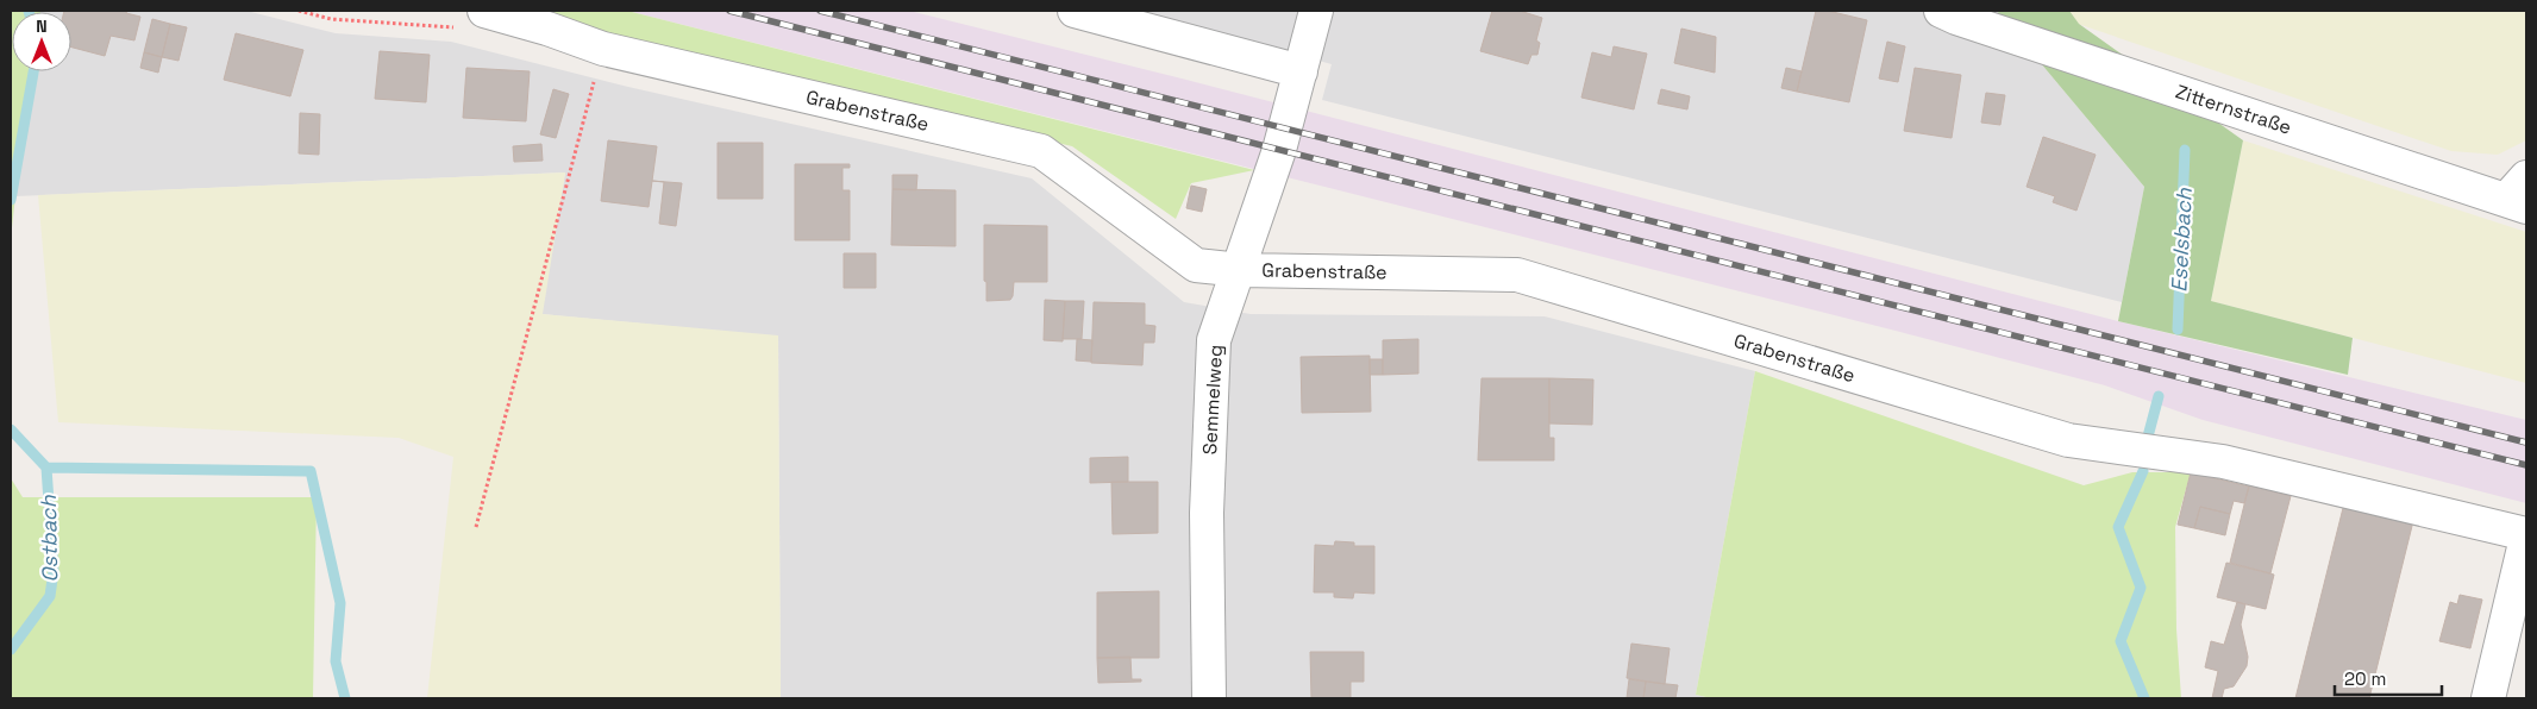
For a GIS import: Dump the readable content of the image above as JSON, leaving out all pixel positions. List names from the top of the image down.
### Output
{
  "streets": {
    "street": ["Zitternstraße", "Grabenstraße", "Semmelweg"]
  },
  "crossings": [
    ["Grabenstraße", "Semmelweg"]
  ],
  "water": ["Eselsbach", "Ostbach"],
  "scale_bar": "20 m",
  "north": "top"
}
